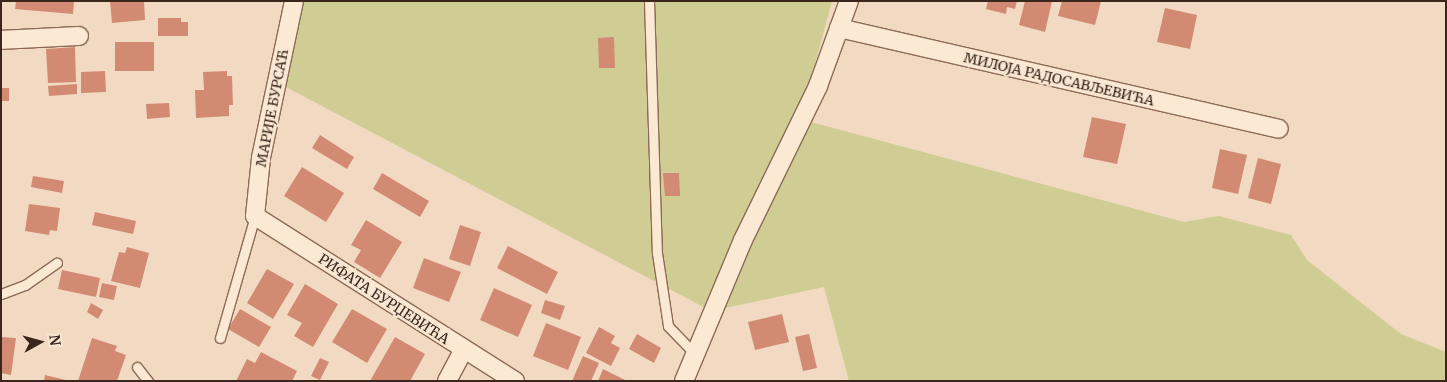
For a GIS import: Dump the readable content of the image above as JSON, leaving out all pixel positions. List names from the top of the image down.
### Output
{
  "streets": {
    "street": ["МИЛОЈА РАДОСАВЉЕВИЋА", "МАРИЈЕ БУРСАЋ", "РИФАТА БУРЏЕВИЋА"]
  },
  "crossings": [
    ["МАРИЈЕ БУРСАЋ", "РИФАТА БУРЏЕВИЋА"]
  ],
  "north": "right"
}
